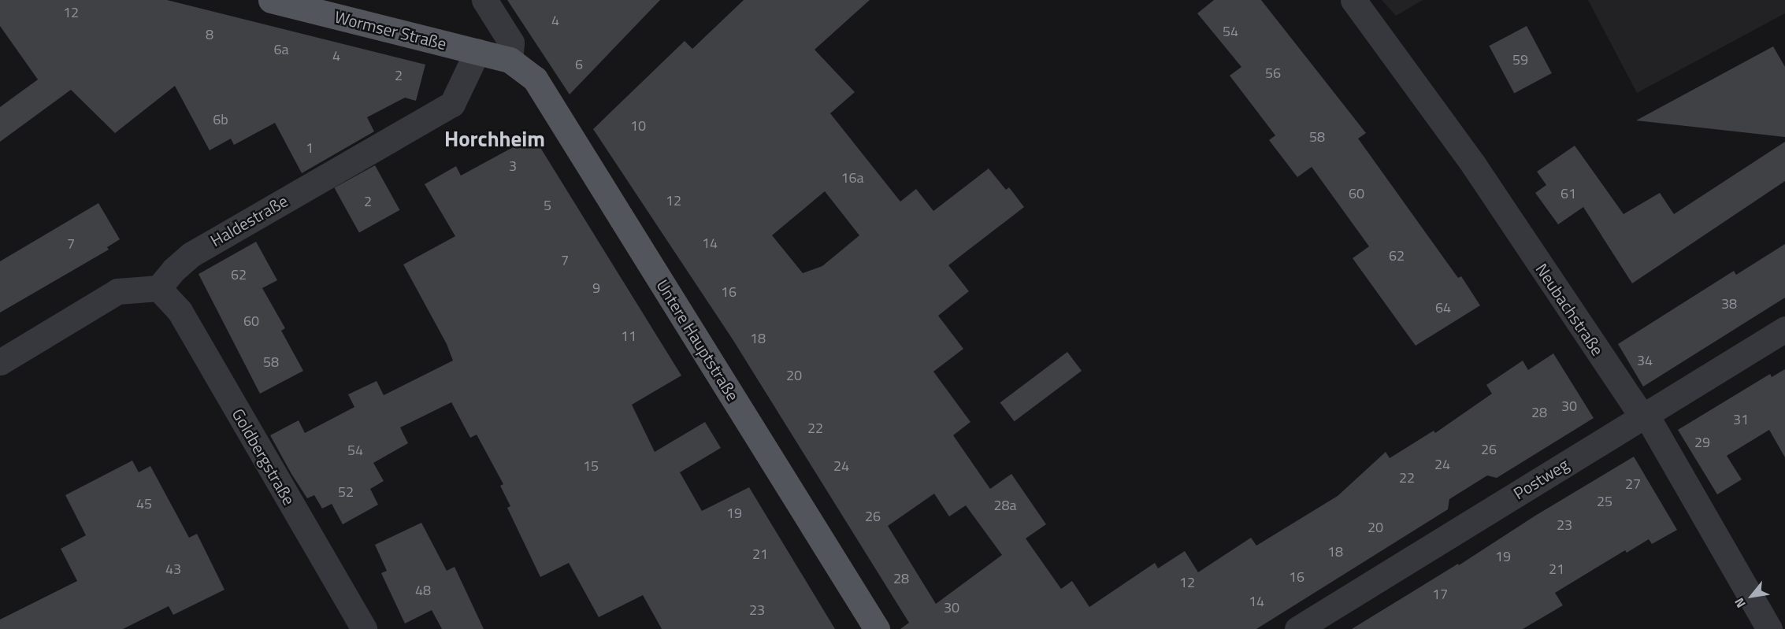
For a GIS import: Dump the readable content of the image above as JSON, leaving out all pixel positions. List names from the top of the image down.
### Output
{
  "streets": {
    "main road": ["Wormser Straße", "Untere Hauptstraße"],
    "street": [
      "Haldestraße",
      "Neubachstraße",
      "Goldbergstraße",
      "Postweg"
    ]
  },
  "crossings": [
    ["Wormser Straße", "Haldestraße"],
    ["Wormser Straße", "Untere Hauptstraße"],
    ["Haldestraße", "Goldbergstraße"],
    ["Neubachstraße", "Postweg"]
  ],
  "districts": ["Horchheim"],
  "house_numbers": [
    "12",
    "4",
    "54",
    "8",
    "6a",
    "4",
    "59",
    "6",
    "56",
    "2",
    "6b",
    "10",
    "58",
    "1",
    "3",
    "16a",
    "60",
    "61",
    "12",
    "2",
    "5",
    "14",
    "7",
    "62",
    "7",
    "62",
    "9",
    "16",
    "38",
    "64",
    "60",
    "11",
    "18",
    "34",
    "58",
    "20",
    "30",
    "28",
    "31",
    "22",
    "29",
    "26",
    "54",
    "24",
    "15",
    "24",
    "22",
    "27",
    "52",
    "25",
    "45",
    "28a",
    "19",
    "26",
    "23",
    "20",
    "18",
    "21",
    "19",
    "43",
    "21",
    "16",
    "28",
    "12",
    "48",
    "17",
    "14",
    "30",
    "23"
  ],
  "north": "bottom left"
}
